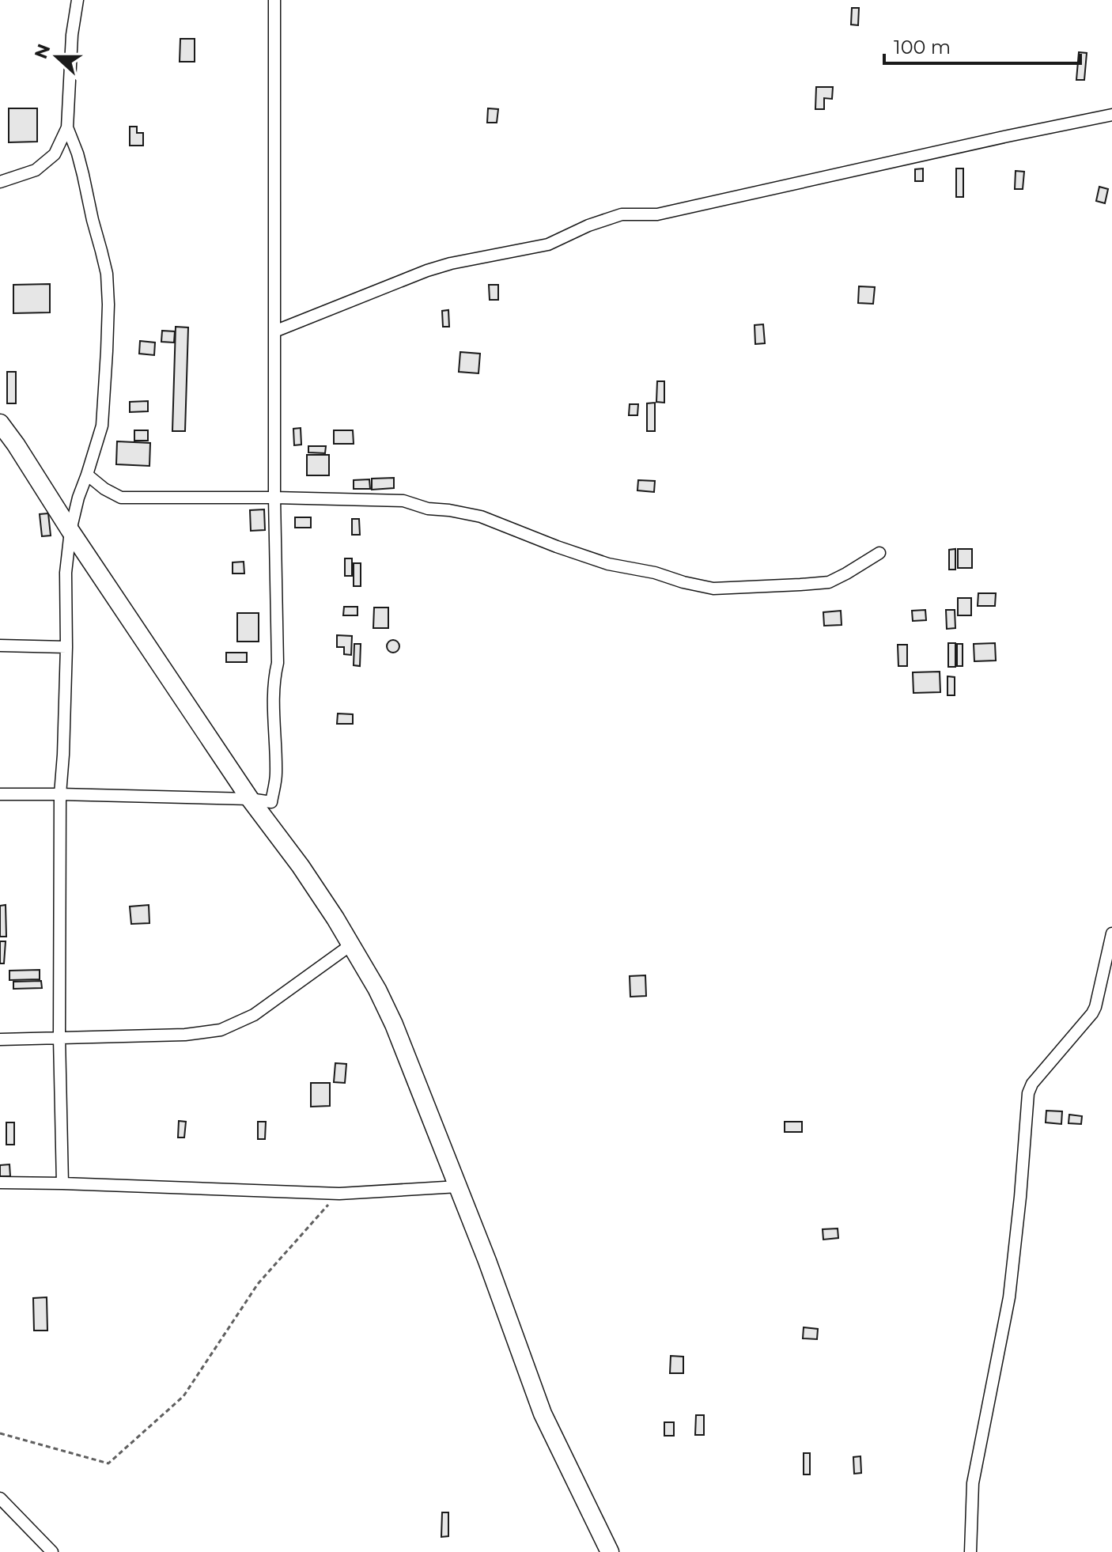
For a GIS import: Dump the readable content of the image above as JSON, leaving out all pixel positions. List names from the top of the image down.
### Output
{
  "scale_bar": "100 m",
  "north": "left"
}
